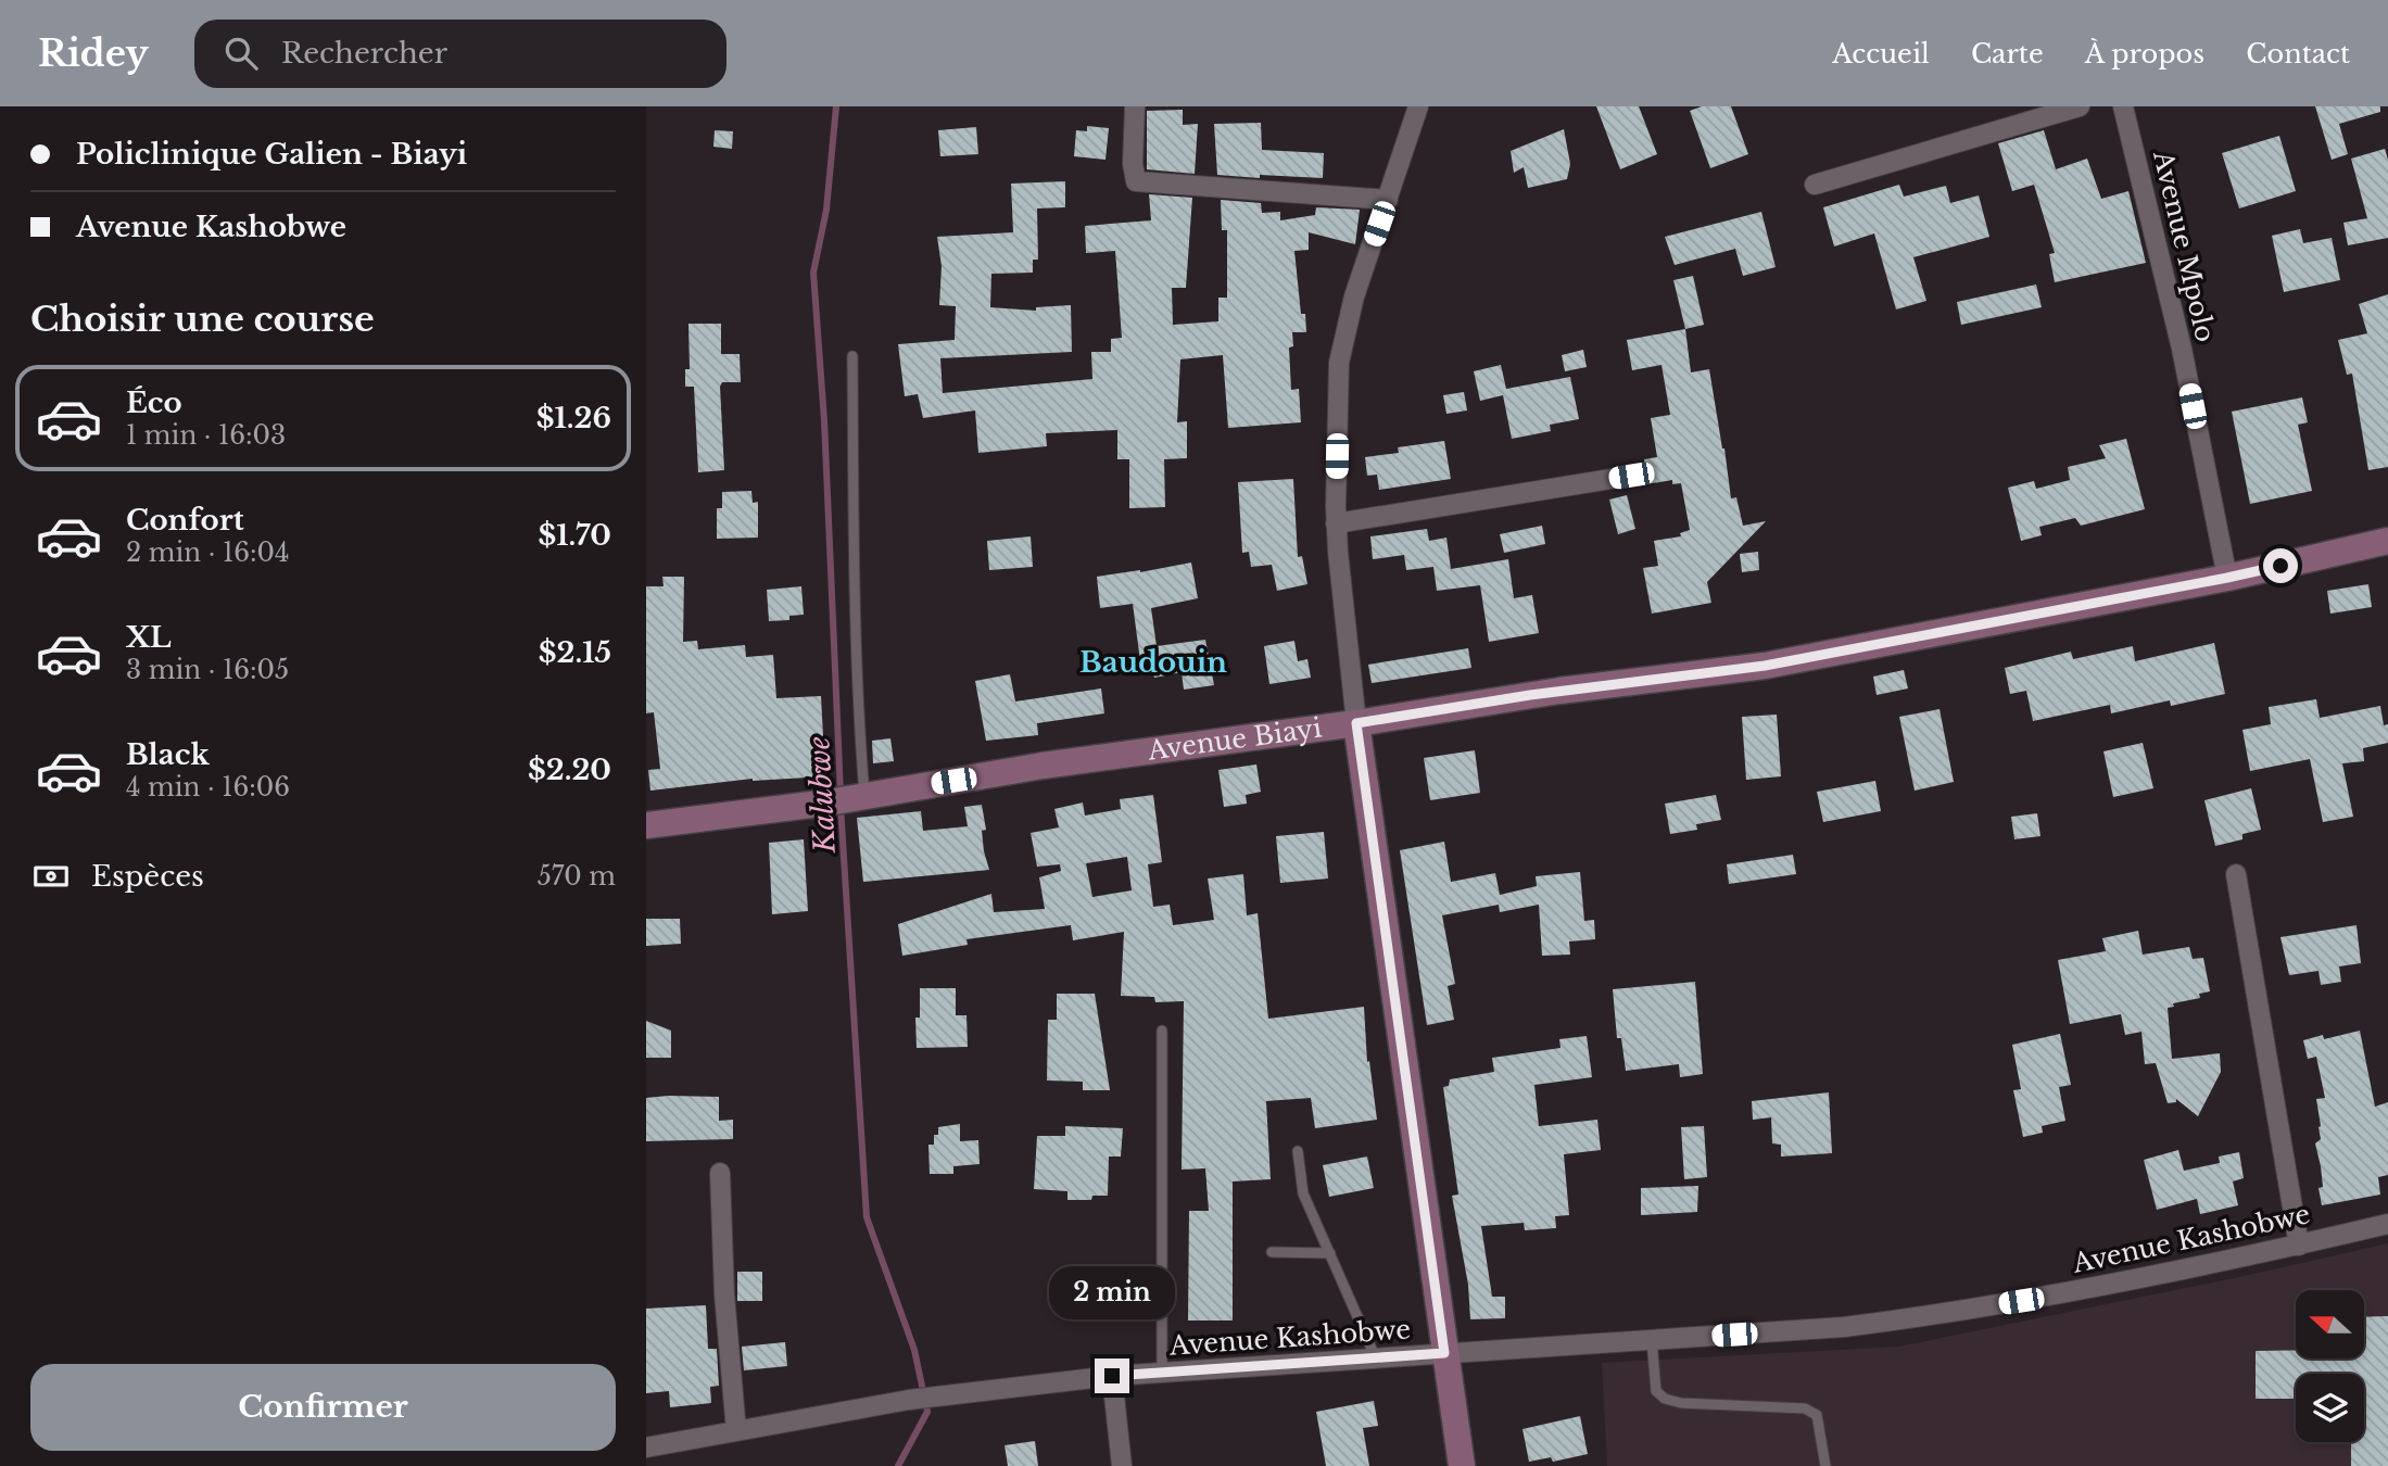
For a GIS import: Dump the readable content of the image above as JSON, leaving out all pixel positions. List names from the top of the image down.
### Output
{
  "streets": {
    "street": ["Avenue Mpolo", "Avenue Biayi", "Avenue Kashobwe"]
  },
  "crossings": [
    ["Avenue Mpolo", "Avenue Biayi"]
  ],
  "districts": ["Baudouin"],
  "water": ["Kalubwe"],
  "north": "left",
  "page": {
    "header": "Ridey",
    "search": "Rechercher",
    "nav": [
      "Accueil",
      "Carte",
      "À propos",
      "Contact"
    ],
    "banner": ["Policlinique Galien - Biayi", "Avenue Kashobwe"],
    "heading": "Choisir une course",
    "list": [
      {
        "name": "Éco",
        "note": "1 min · 16:03",
        "value": "$1.26"
      },
      {
        "name": "Confort",
        "note": "2 min · 16:04",
        "value": "$1.70"
      },
      {
        "name": "XL",
        "note": "3 min · 16:05",
        "value": "$2.15"
      },
      {
        "name": "Black",
        "note": "4 min · 16:06",
        "value": "$2.20"
      }
    ],
    "pay": ["Espèces", "570 m"],
    "bubble": "2 min",
    "buttons": "Confirmer"
  }
}
